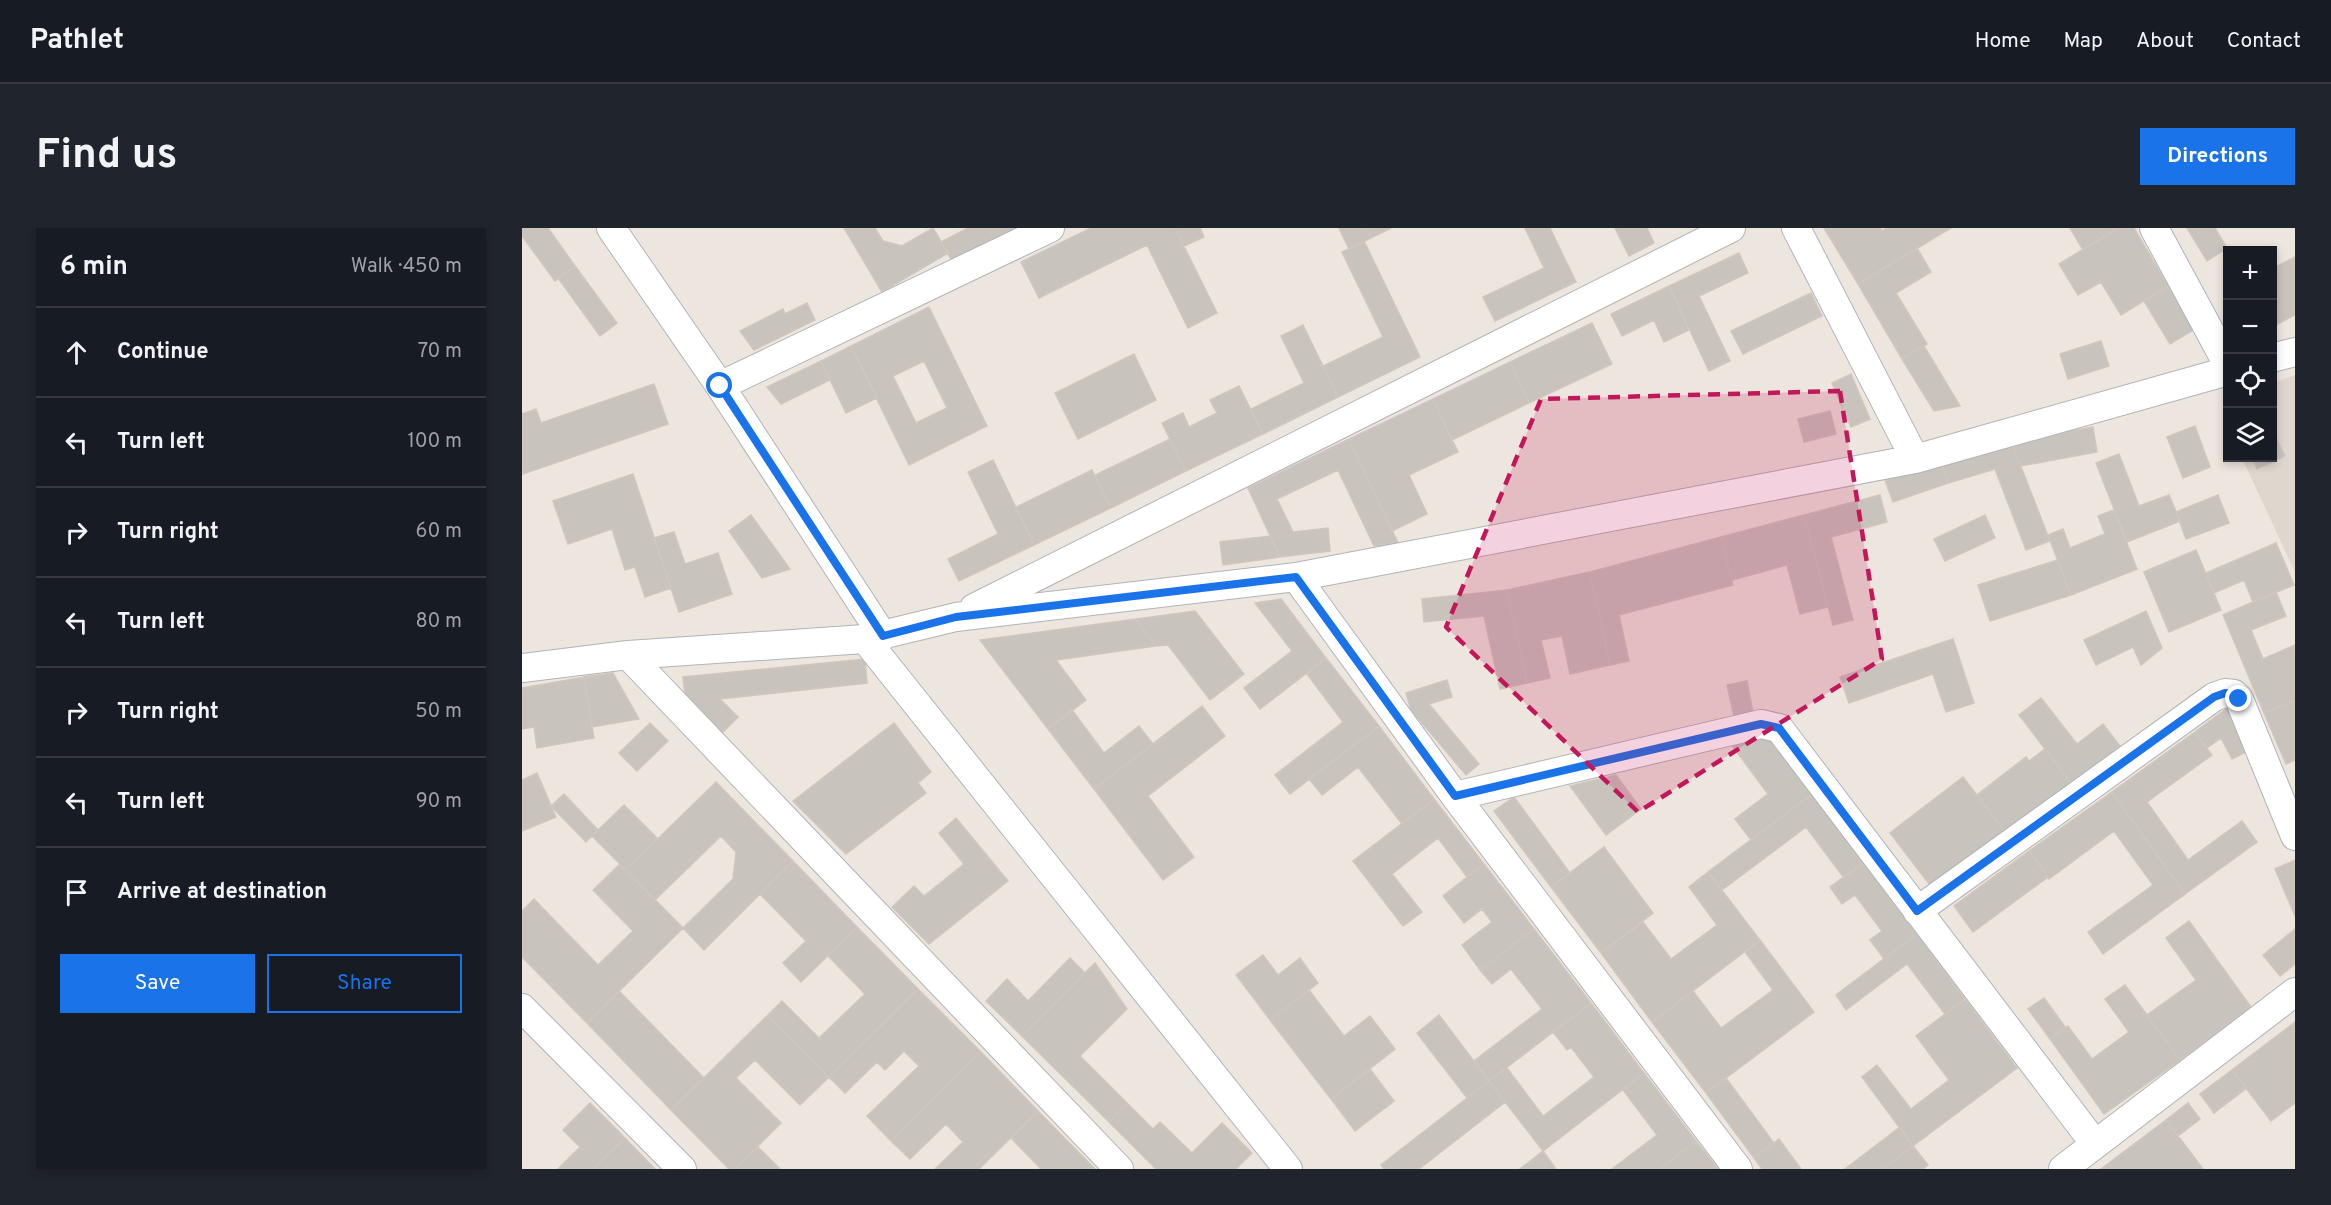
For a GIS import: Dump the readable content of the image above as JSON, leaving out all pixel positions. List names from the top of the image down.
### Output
{
  "page": {
    "header": "Pathlet",
    "nav": [
      "Home",
      "Map",
      "About",
      "Contact"
    ],
    "buttons": [
      "Directions",
      ["Save", "Share"]
    ],
    "title": "Find us",
    "heading": ["6 min", "Walk · 450 m"],
    "map_buttons": ["+", "−"],
    "list": [
      ["Continue", "70 m"],
      ["Turn left", "100 m"],
      ["Turn right", "60 m"],
      ["Turn left", "80 m"],
      ["Turn right", "50 m"],
      ["Turn left", "90 m"],
      "Arrive at destination"
    ]
  }
}
